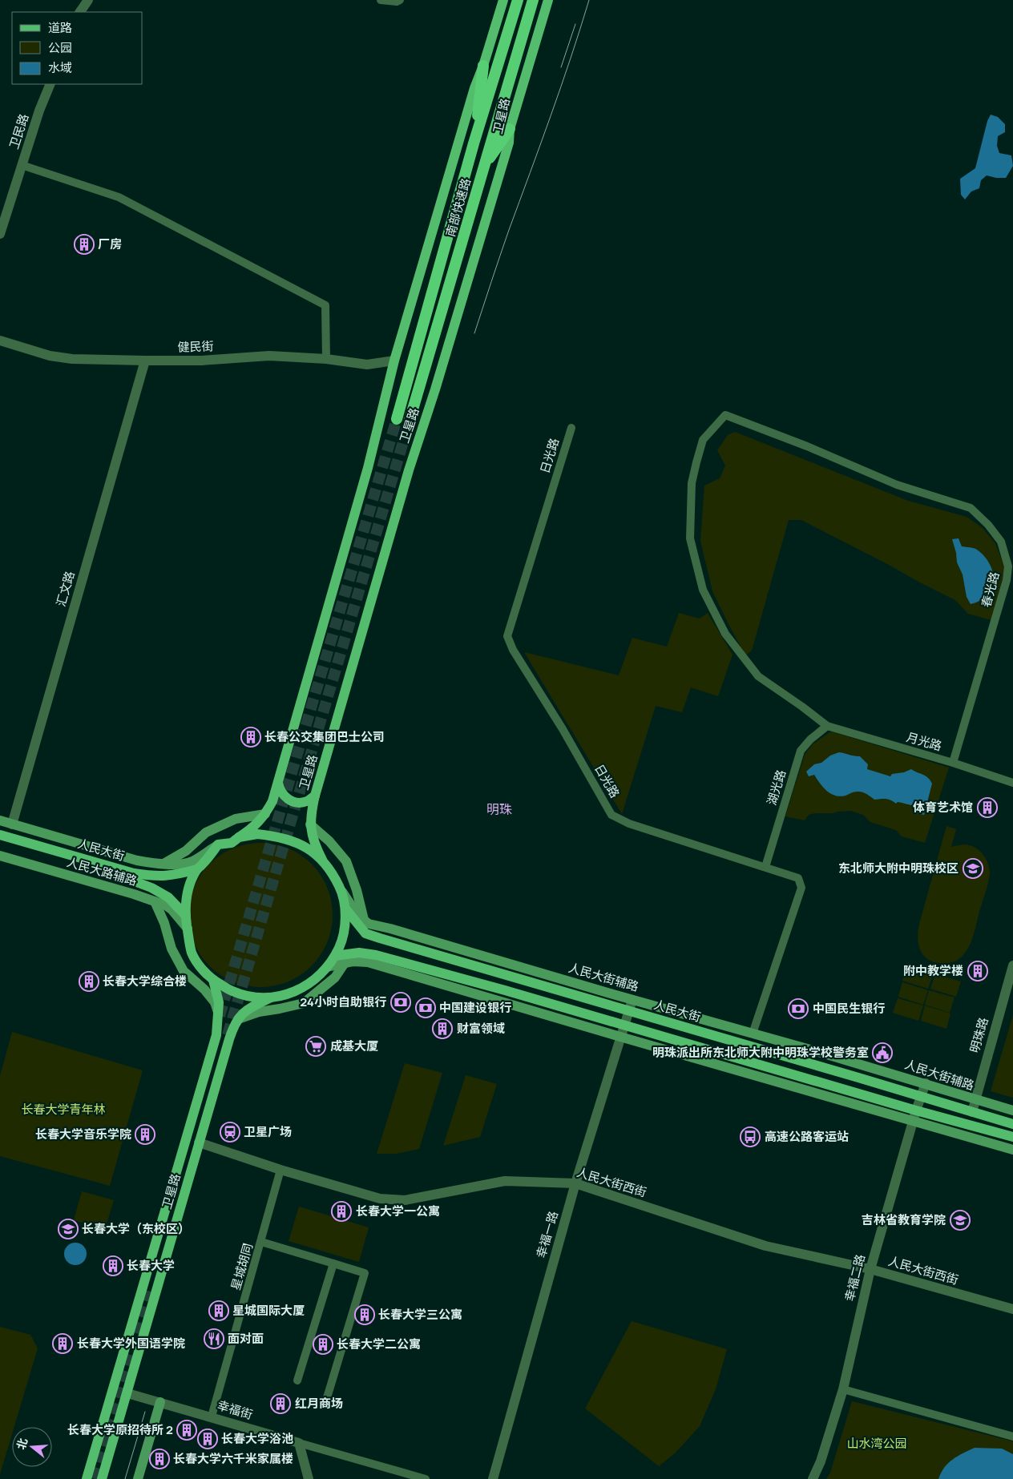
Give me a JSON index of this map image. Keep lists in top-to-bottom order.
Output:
{
  "streets": {
    "highway": ["南部快速路"],
    "main road": [
      "卫星路",
      "人民大街",
      "人民大路辅路",
      "人民大街辅路"
    ],
    "street": [
      "卫民路",
      "健民街",
      "日光路",
      "汇文路",
      "春光路",
      "月光路",
      "湖光路",
      "明珠路",
      "人民大街西街",
      "幸福一路",
      "星城胡同",
      "幸福二路",
      "幸福街"
    ]
  },
  "crossings": [
    ["卫星路", "人民大街西街"],
    ["卫星路", "幸福街"],
    ["健民街", "汇文路"],
    ["日光路", "湖光路"],
    ["日光路", "人民大街辅路"],
    ["春光路", "月光路"],
    ["春光路", "湖光路"],
    ["月光路", "湖光路"],
    ["人民大街", "明珠路"],
    ["人民大街", "幸福一路"],
    ["人民大街", "幸福二路"],
    ["人民大街辅路", "明珠路"],
    ["人民大街辅路", "幸福一路"],
    ["人民大街辅路", "幸福二路"],
    ["人民大街西街", "幸福一路"],
    ["人民大街西街", "星城胡同"],
    ["人民大街西街", "幸福二路"],
    ["星城胡同", "幸福街"]
  ],
  "districts": ["明珠"],
  "parks": ["长春大学青年林", "山水湾公园"],
  "places": {
    "building": [
      "厂房",
      "长春公交集团巴士公司",
      "体育艺术馆",
      "附中教学楼",
      "长春大学综合楼",
      "财富领域",
      "长春大学音乐学院",
      "长春大学一公寓",
      "长春大学",
      "星城国际大厦",
      "长春大学三公寓",
      "长春大学外国语学院",
      "长春大学二公寓",
      "红月商场",
      "长春大学原招待所 2",
      "长春大学浴池",
      "长春大学六千米家属楼"
    ],
    "school or university": ["东北师大附中明珠校区", "吉林省教育学院", "长春大学（东校区）"],
    "bank": ["24小时自助银行", "中国建设银行", "中国民生银行"],
    "supermarket": ["成基大厦"],
    "public building": ["明珠派出所东北师大附中明珠学校警务室"],
    "station": ["卫星广场"],
    "bus stop": ["高速公路客运站"],
    "restaurant": ["面对面"]
  },
  "legend": ["道路", "公园", "水域"],
  "north": "left"
}
